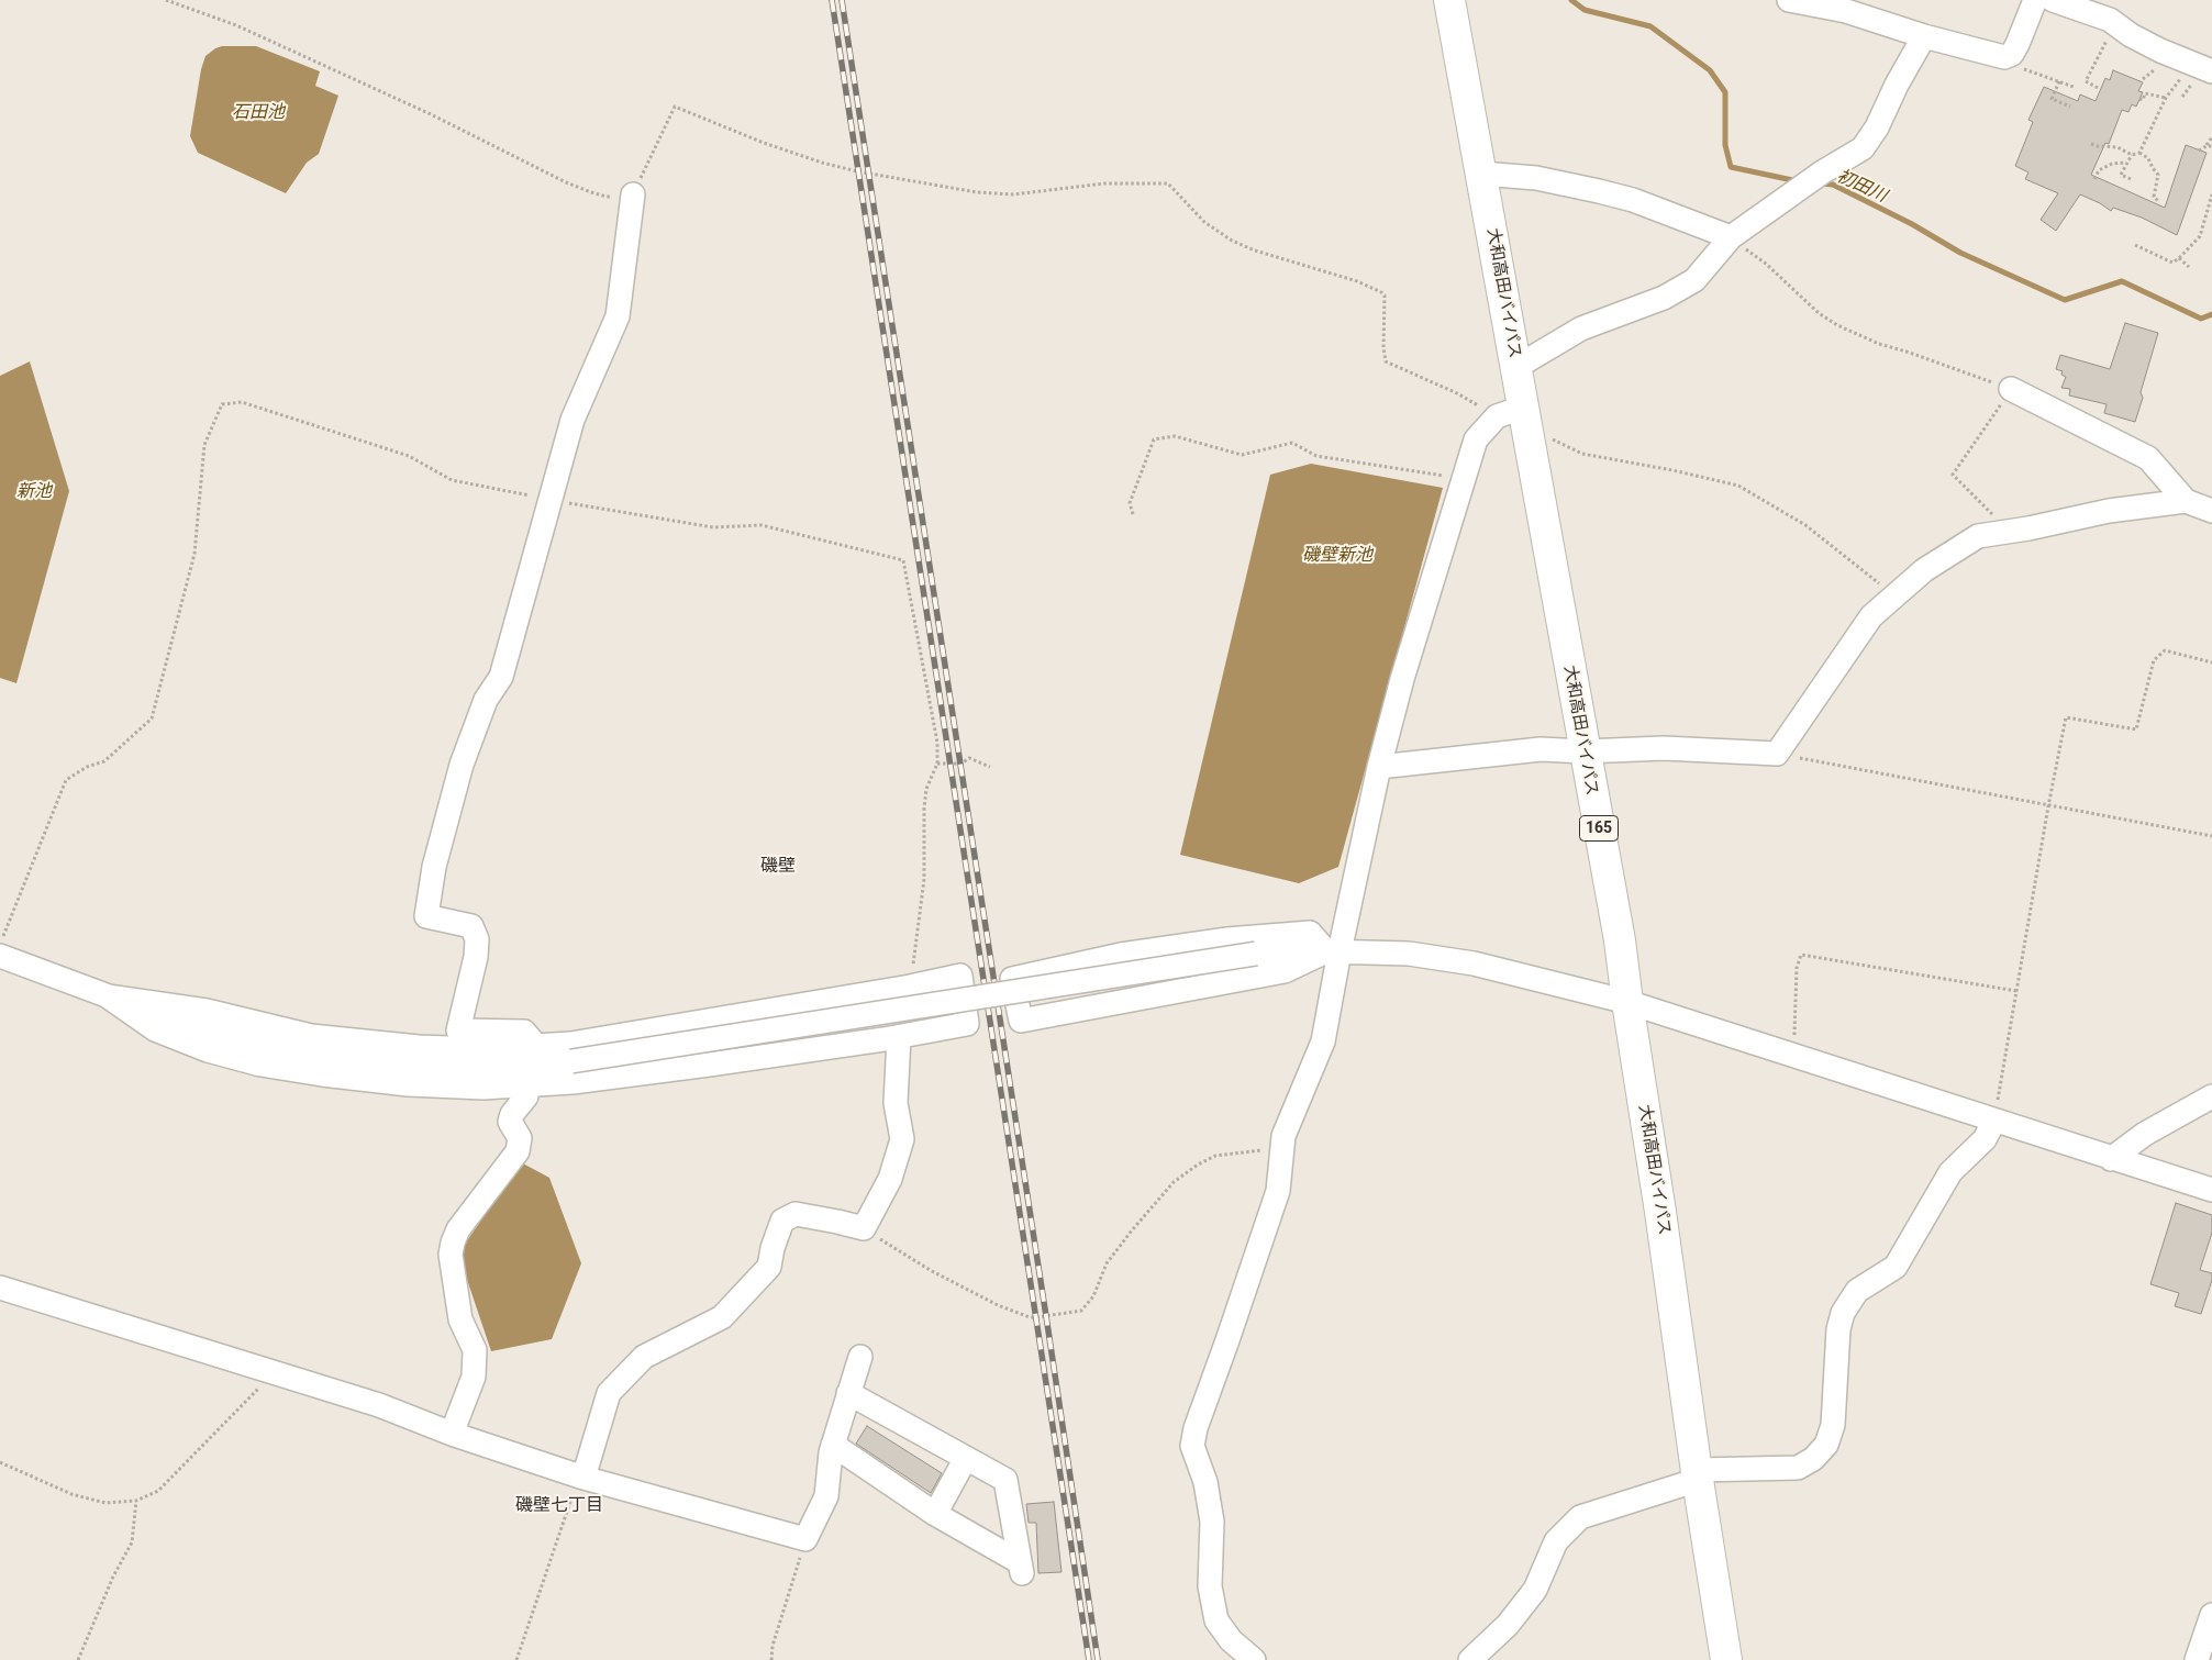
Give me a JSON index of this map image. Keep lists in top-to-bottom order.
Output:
{
  "streets": {
    "highway": ["大和高田バイパス", "165"]
  },
  "districts": ["磯壁", "磯壁七丁目"],
  "water": [
    "石田池",
    "初田川",
    "新池",
    "磯壁新池"
  ]
}
